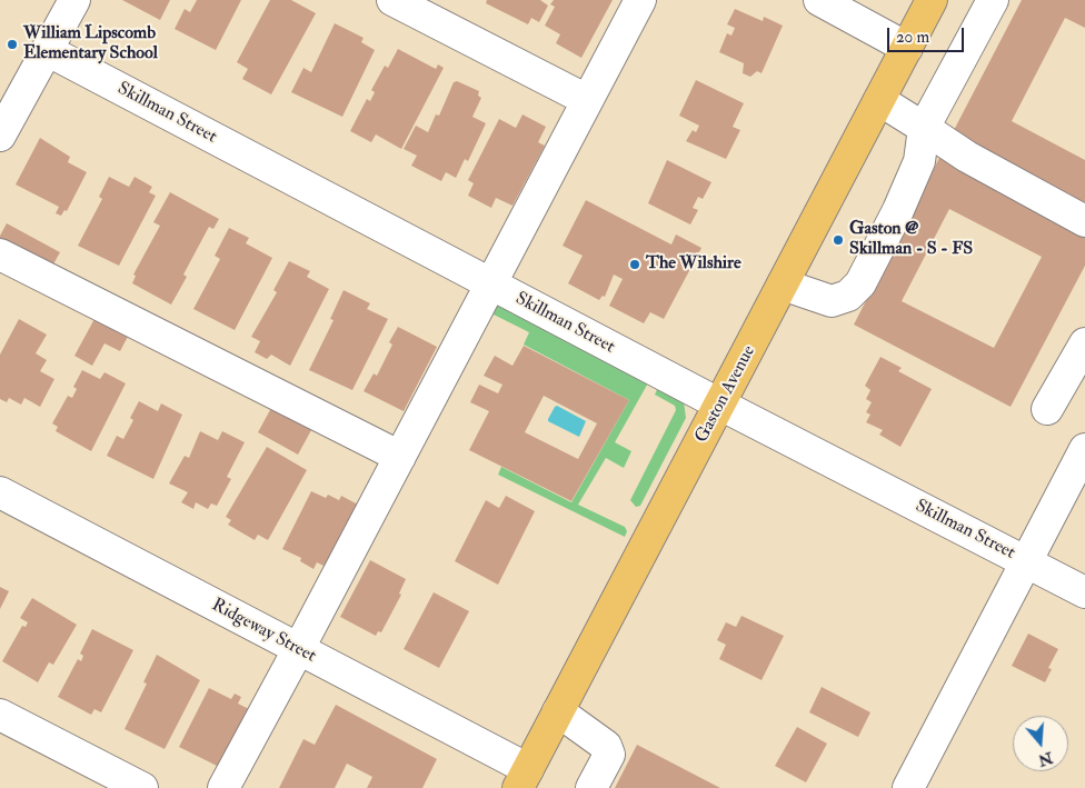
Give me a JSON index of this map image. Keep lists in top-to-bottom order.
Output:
{
  "streets": {
    "main road": ["Gaston Avenue"],
    "street": ["Skillman Street", "Ridgeway Street"]
  },
  "crossings": [
    ["Skillman Street", "Gaston Avenue"],
    ["Gaston Avenue", "Ridgeway Street"]
  ],
  "places": ["William Lipscomb Elementary School", "Gaston @ Skillman - S - FS", "The Wilshire"],
  "scale_bar": "20 m",
  "north": "bottom"
}
